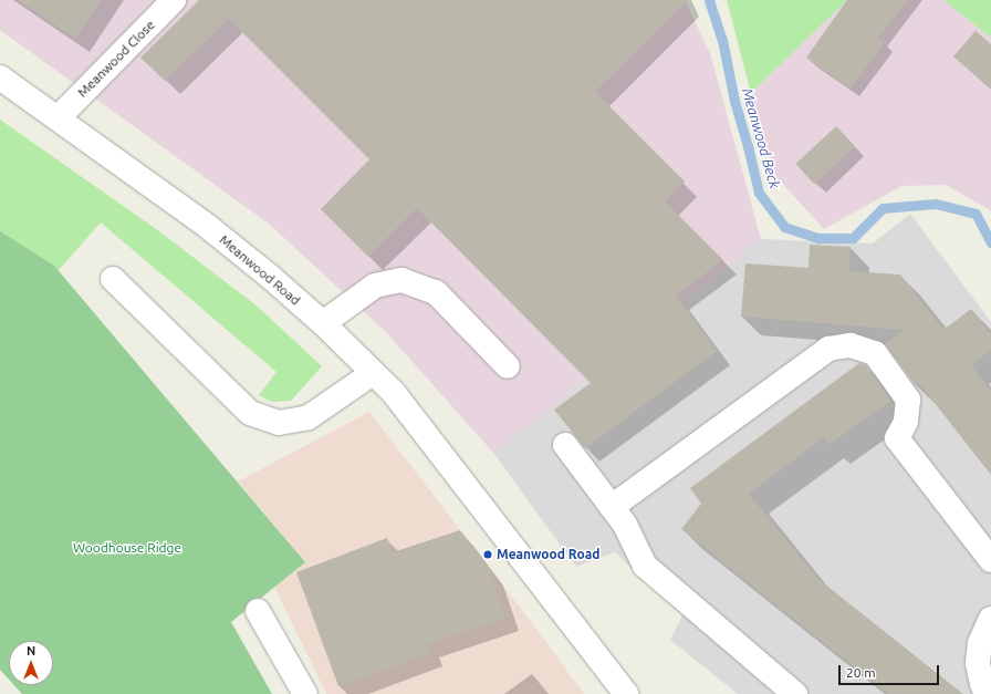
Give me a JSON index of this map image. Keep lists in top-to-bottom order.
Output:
{
  "streets": {
    "street": ["Meanwood Close", "Meanwood Road"]
  },
  "crossings": [
    ["Meanwood Close", "Meanwood Road"]
  ],
  "water": ["Meanwood Beck"],
  "parks": ["Woodhouse Ridge"],
  "places": ["Meanwood Road"],
  "scale_bar": "20 m",
  "north": "top"
}
